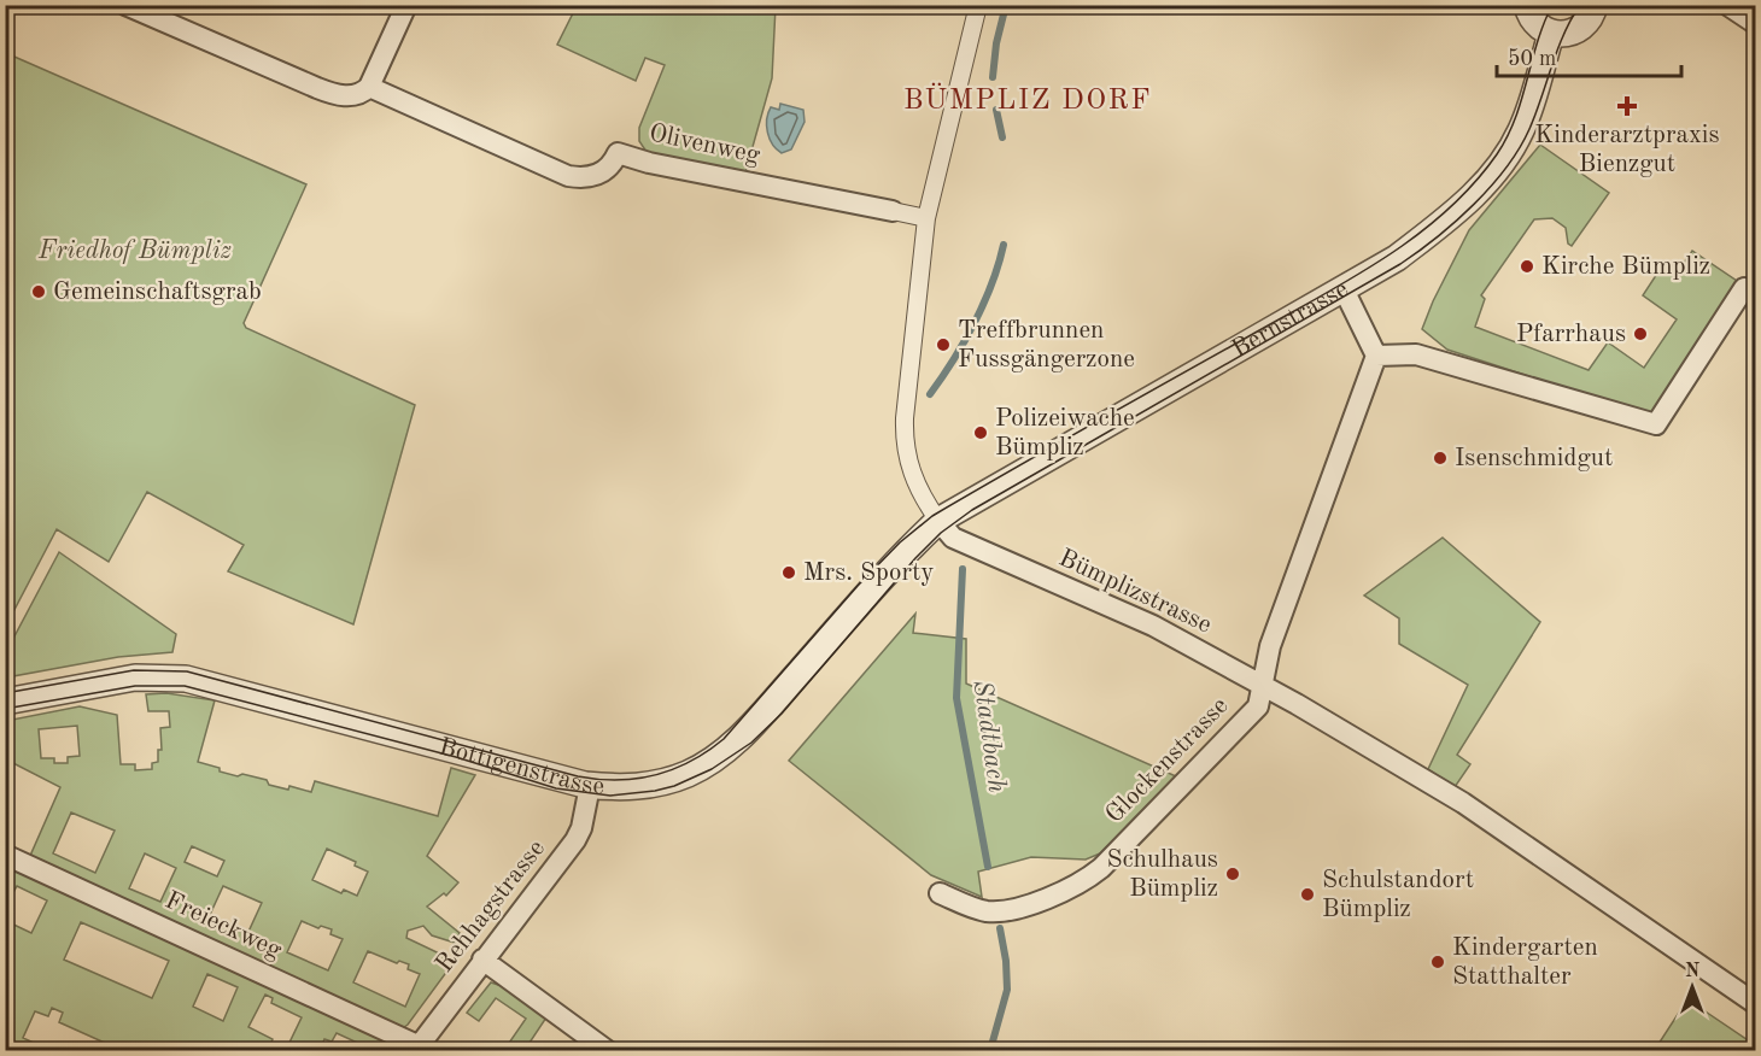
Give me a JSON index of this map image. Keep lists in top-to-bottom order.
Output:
{
  "streets": {
    "street": [
      "Olivenweg",
      "Bernstrasse",
      "Bümplizstrasse",
      "Glockenstrasse",
      "Bottigenstrasse",
      "Rehhagstrasse",
      "Freieckweg"
    ]
  },
  "crossings": [
    ["Olivenweg", "Bümplizstrasse"],
    ["Bernstrasse", "Bümplizstrasse"],
    ["Bernstrasse", "Bottigenstrasse"],
    ["Bümplizstrasse", "Glockenstrasse"],
    ["Bümplizstrasse", "Bottigenstrasse"],
    ["Bottigenstrasse", "Rehhagstrasse"],
    ["Rehhagstrasse", "Freieckweg"]
  ],
  "districts": ["BÜMPLIZ DORF"],
  "water": ["Stadtbach"],
  "parks": ["Friedhof Bümpliz"],
  "places": {
    "health": ["Kinderarztpraxis Bienzgut"],
    "other": [
      "Kirche Bümpliz",
      "Gemeinschaftsgrab",
      "Pfarrhaus",
      "Treffbrunnen Fussgängerzone",
      "Polizeiwache Bümpliz",
      "Isenschmidgut",
      "Mrs. Sporty",
      "Schulhaus Bümpliz",
      "Schulstandort Bümpliz",
      "Kindergarten Statthalter"
    ]
  },
  "scale_bar": "50 m",
  "north": "top"
}
